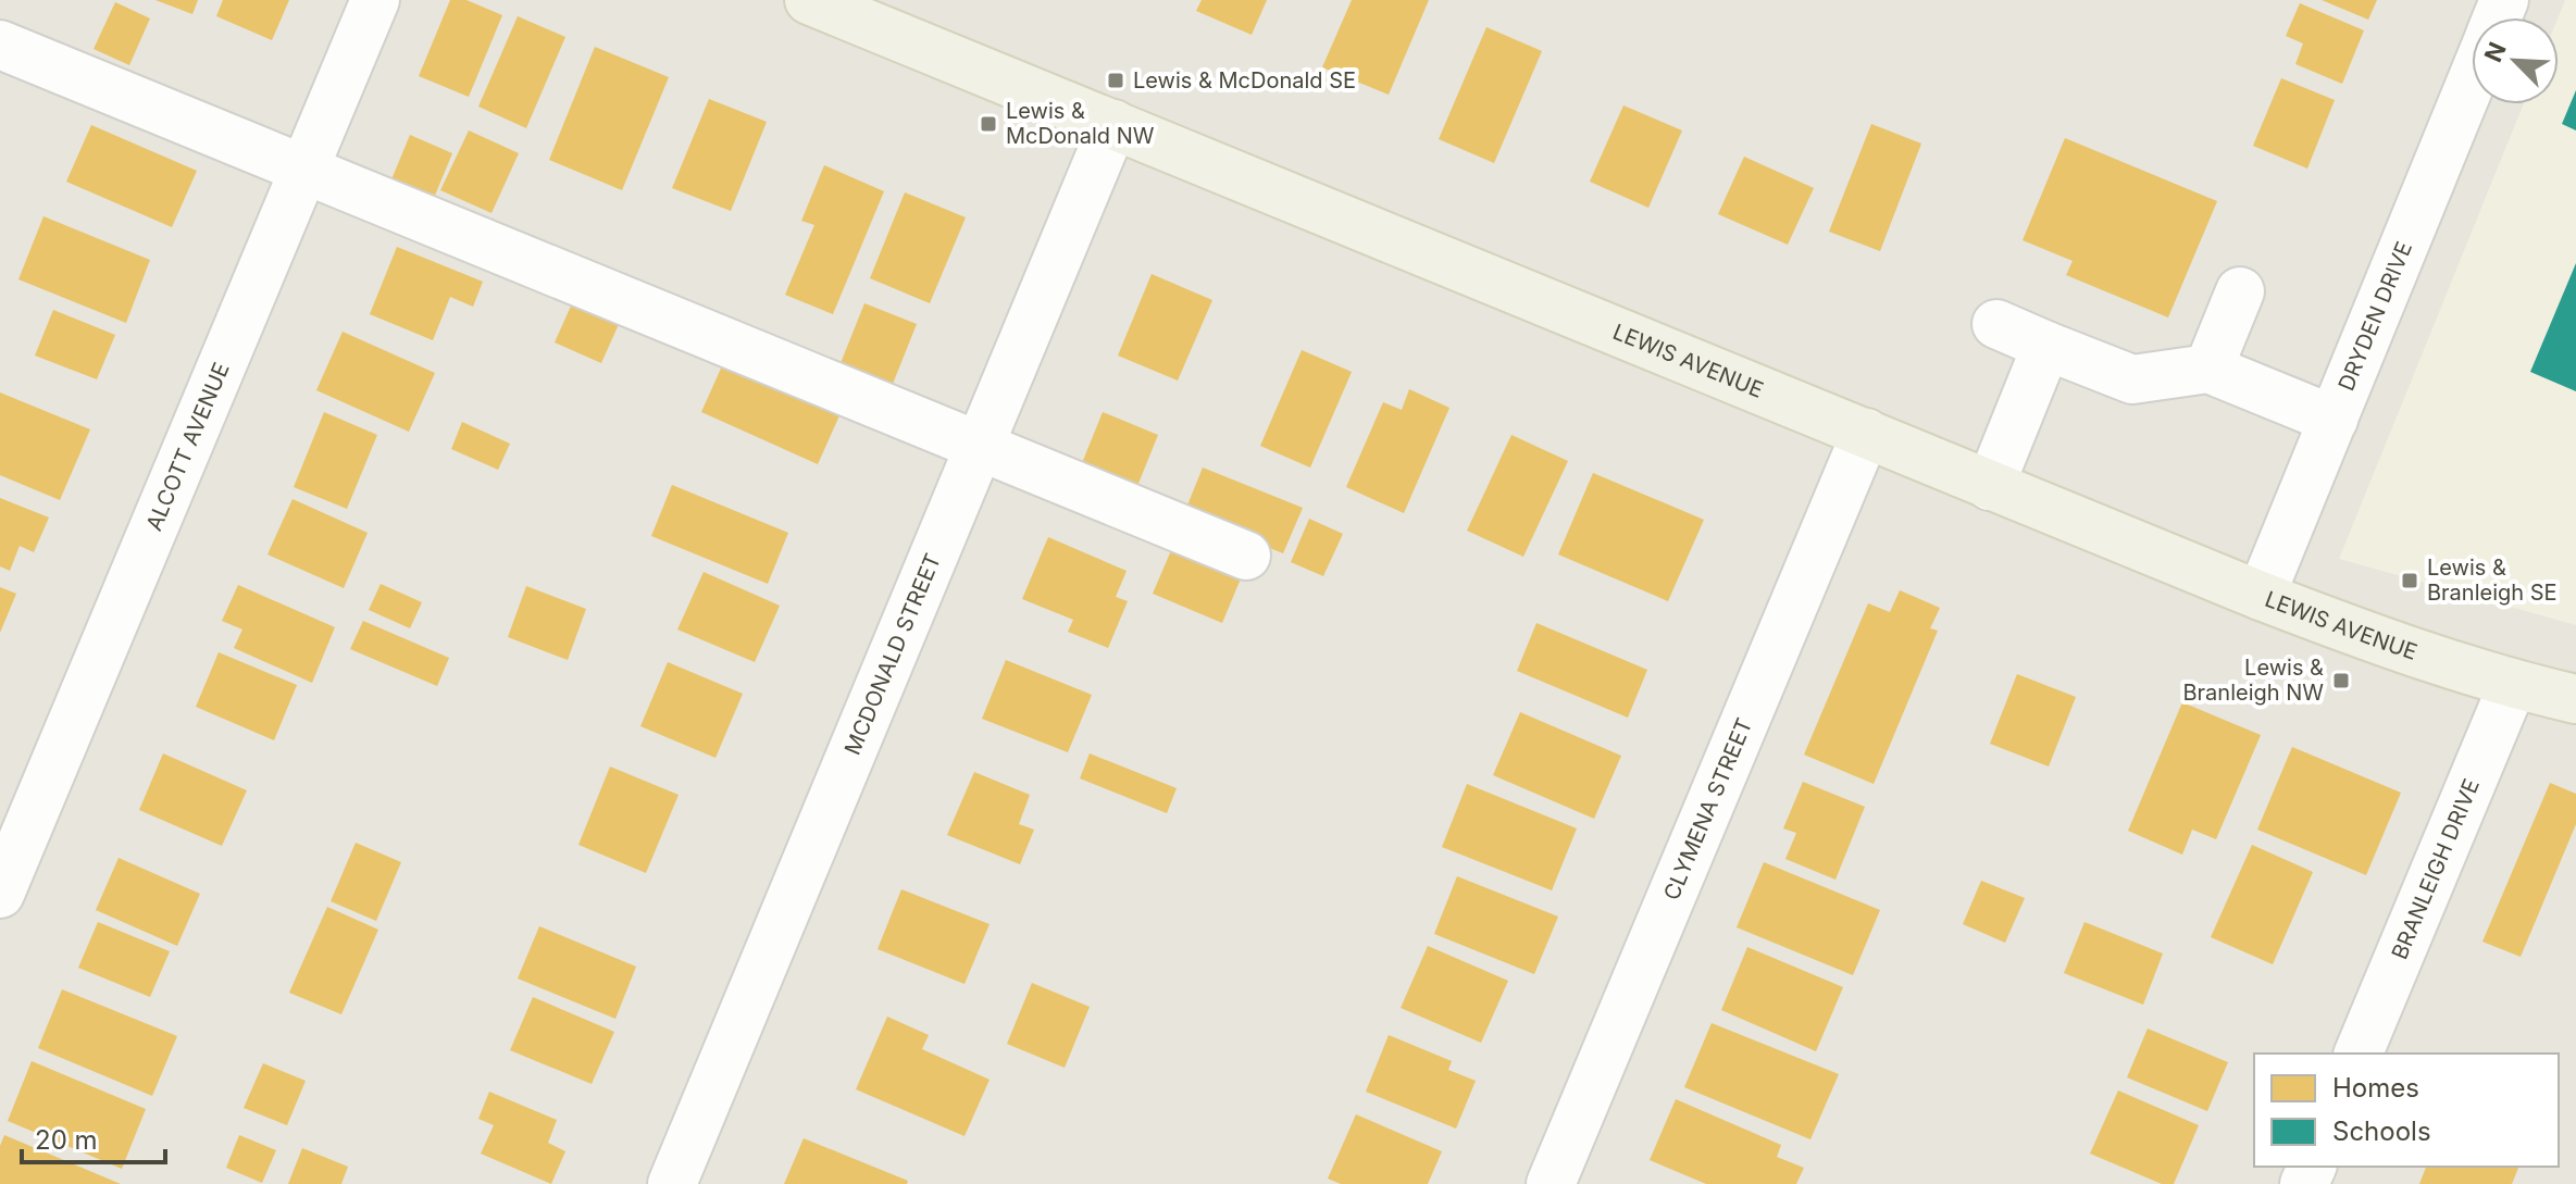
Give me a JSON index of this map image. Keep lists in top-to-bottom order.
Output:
{
  "streets": {
    "main road": ["LEWIS AVENUE"],
    "street": [
      "DRYDEN DRIVE",
      "ALCOTT AVENUE",
      "MCDONALD STREET",
      "CLYMENA STREET",
      "BRANLEIGH DRIVE"
    ]
  },
  "crossings": [
    ["DRYDEN DRIVE", "LEWIS AVENUE"],
    ["LEWIS AVENUE", "MCDONALD STREET"],
    ["LEWIS AVENUE", "CLYMENA STREET"],
    ["LEWIS AVENUE", "BRANLEIGH DRIVE"]
  ],
  "places": {
    "transit": [
      "Lewis & McDonald SE",
      "Lewis & McDonald NW",
      "Lewis & Branleigh SE",
      "Lewis & Branleigh NW"
    ]
  },
  "legend": ["Homes", "Schools"],
  "scale_bar": "20 m",
  "north": "top left"
}
